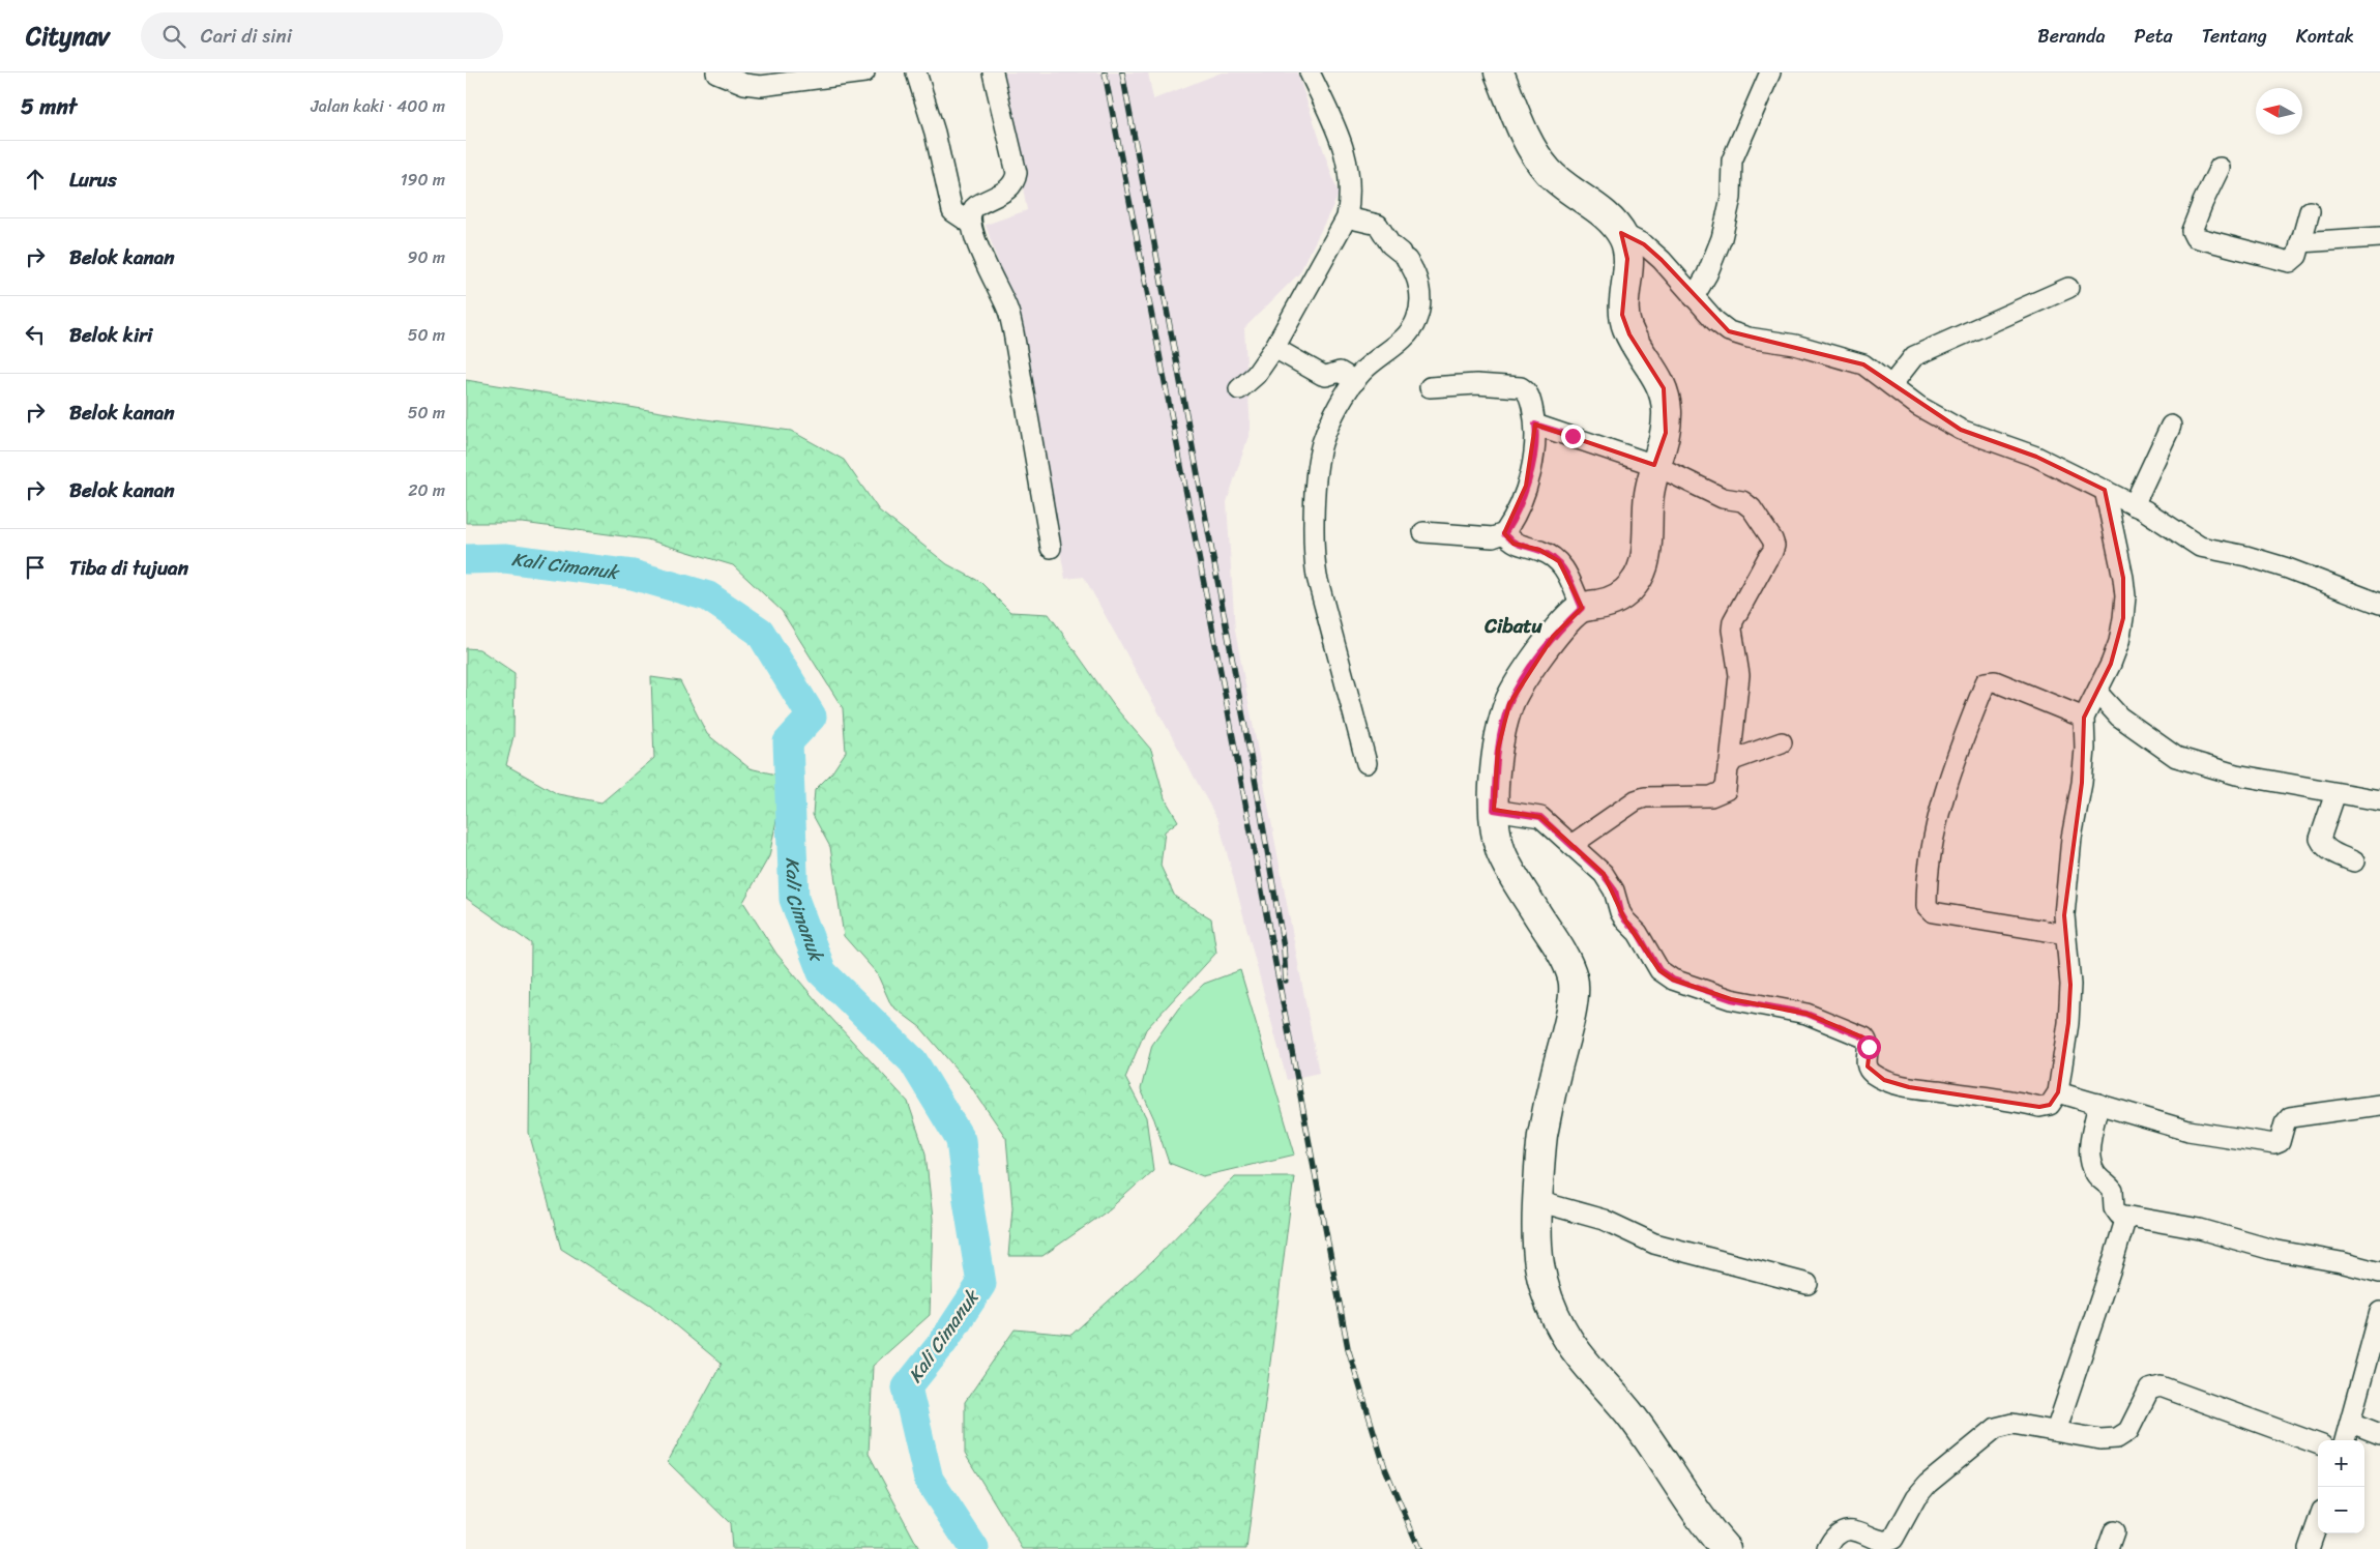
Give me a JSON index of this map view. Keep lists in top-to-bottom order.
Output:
{
  "districts": ["Cibatu"],
  "water": ["Kali Cimanuk"],
  "north": "left",
  "page": {
    "header": "Citynav",
    "search": "Cari di sini",
    "nav": [
      "Beranda",
      "Peta",
      "Tentang",
      "Kontak"
    ],
    "heading": ["5 mnt", "Jalan kaki · 400 m"],
    "list": [
      ["Lurus", "190 m"],
      ["Belok kanan", "90 m"],
      ["Belok kiri", "50 m"],
      ["Belok kanan", "50 m"],
      ["Belok kanan", "20 m"],
      "Tiba di tujuan"
    ],
    "map_buttons": ["+", "−"]
  }
}
